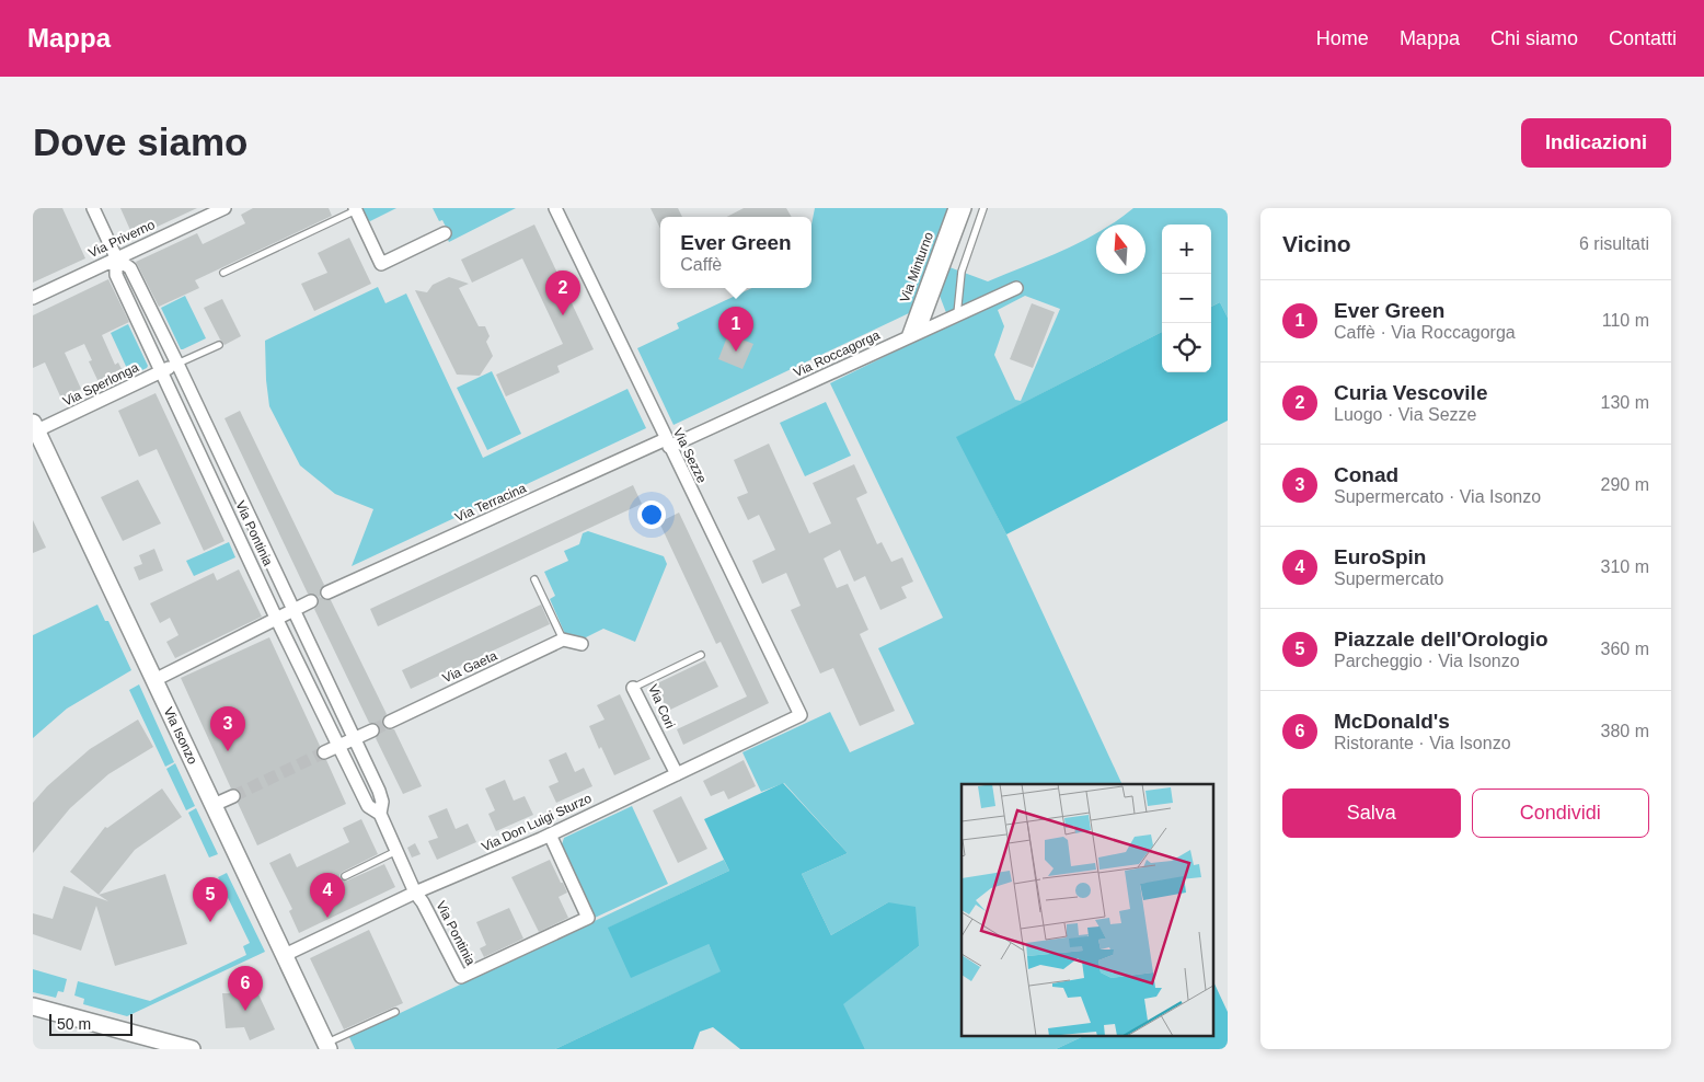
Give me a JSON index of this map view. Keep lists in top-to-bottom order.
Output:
{
  "streets": {
    "main road": ["Via Isonzo"],
    "street": [
      "Via Priverno",
      "Via Minturno",
      "Via Roccagorga",
      "Via Sperlonga",
      "Via Sezze",
      "Via Terracina",
      "Via Pontinia",
      "Via Gaeta",
      "Via Cori",
      "Via Don Luigi Sturzo"
    ]
  },
  "crossings": [
    ["Via Priverno", "Via Pontinia"],
    ["Via Minturno", "Via Roccagorga"],
    ["Via Roccagorga", "Via Sezze"],
    ["Via Roccagorga", "Via Terracina"],
    ["Via Sperlonga", "Via Pontinia"],
    ["Via Sperlonga", "Via Isonzo"],
    ["Via Sezze", "Via Terracina"],
    ["Via Sezze", "Via Don Luigi Sturzo"],
    ["Via Pontinia", "Via Don Luigi Sturzo"],
    ["Via Cori", "Via Don Luigi Sturzo"],
    ["Via Isonzo", "Via Don Luigi Sturzo"]
  ],
  "scale_bar": "50 m",
  "north": "top",
  "page": {
    "header": "Mappa",
    "nav": [
      "Home",
      "Mappa",
      "Chi siamo",
      "Contatti"
    ],
    "buttons": [
      "Indicazioni",
      ["Salva", "Condividi"]
    ],
    "title": "Dove siamo",
    "heading": ["Vicino", "6 risultati"],
    "popup": ["Ever Green", "Caffè"],
    "map_buttons": ["+", "−"],
    "pins": [
      "2",
      "1",
      "3",
      "4",
      "5",
      "6"
    ],
    "list": [
      {
        "mark": "1",
        "name": "Ever Green",
        "note": "Caffè · Via Roccagorga",
        "value": "110 m"
      },
      {
        "mark": "2",
        "name": "Curia Vescovile",
        "note": "Luogo · Via Sezze",
        "value": "130 m"
      },
      {
        "mark": "3",
        "name": "Conad",
        "note": "Supermercato · Via Isonzo",
        "value": "290 m"
      },
      {
        "mark": "4",
        "name": "EuroSpin",
        "note": "Supermercato",
        "value": "310 m"
      },
      {
        "mark": "5",
        "name": "Piazzale dell'Orologio",
        "note": "Parcheggio · Via Isonzo",
        "value": "360 m"
      },
      {
        "mark": "6",
        "name": "McDonald's",
        "note": "Ristorante · Via Isonzo",
        "value": "380 m"
      }
    ],
    "scale": "50 m"
  }
}
